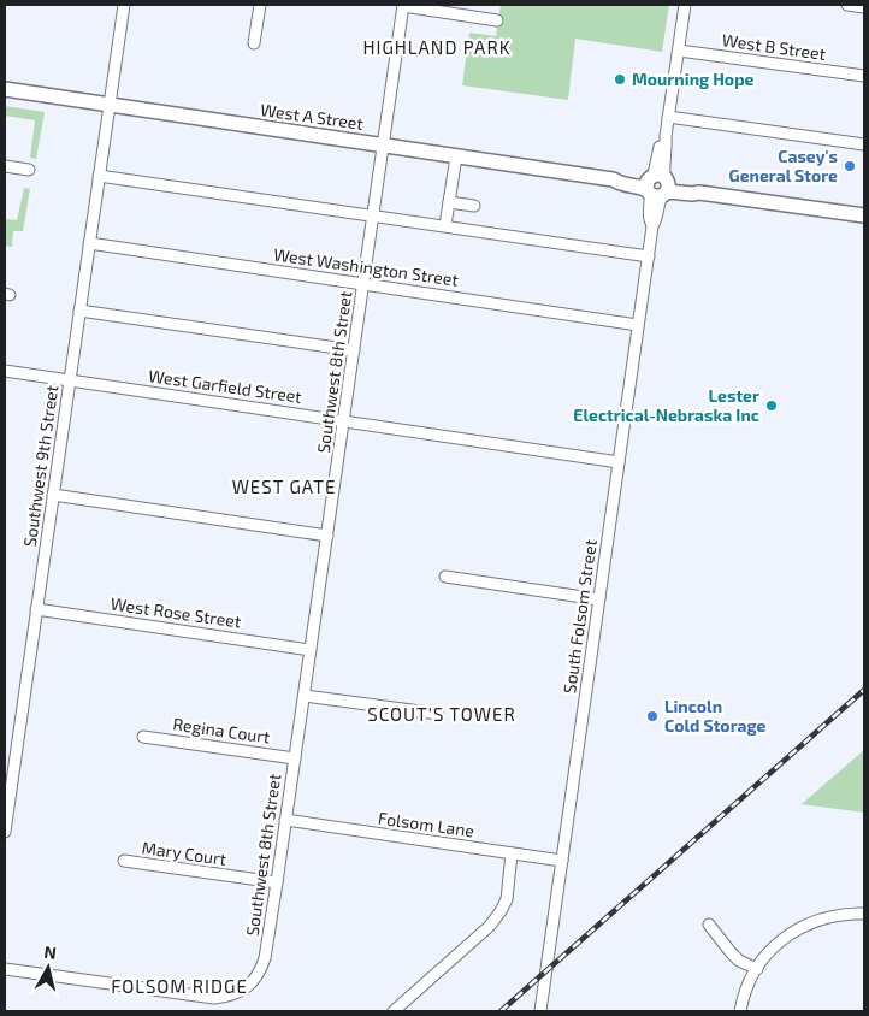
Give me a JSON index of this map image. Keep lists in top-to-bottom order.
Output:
{
  "streets": {
    "main road": ["West A Street"],
    "street": [
      "West B Street",
      "West Washington Street",
      "Southwest 8th Street",
      "West Garfield Street",
      "Southwest 9th Street",
      "West Rose Street",
      "South Folsom Street",
      "Regina Court",
      "Folsom Lane",
      "Mary Court"
    ]
  },
  "crossings": [
    ["West B Street", "South Folsom Street"],
    ["West A Street", "Southwest 8th Street"],
    ["West A Street", "Southwest 9th Street"],
    ["West A Street", "South Folsom Street"],
    ["West Washington Street", "Southwest 8th Street"],
    ["West Washington Street", "Southwest 9th Street"],
    ["West Washington Street", "South Folsom Street"],
    ["Southwest 8th Street", "West Garfield Street"],
    ["Southwest 8th Street", "West Rose Street"],
    ["Southwest 8th Street", "Regina Court"],
    ["Southwest 8th Street", "Folsom Lane"],
    ["Southwest 8th Street", "Mary Court"],
    ["West Garfield Street", "Southwest 9th Street"],
    ["West Garfield Street", "South Folsom Street"],
    ["Southwest 9th Street", "West Rose Street"],
    ["South Folsom Street", "Folsom Lane"]
  ],
  "districts": [
    "HIGHLAND PARK",
    "WEST GATE",
    "SCOUT'S TOWER",
    "FOLSOM RIDGE"
  ],
  "places": [
    "Mourning Hope",
    "Casey's General Store",
    "Lester Electrical-Nebraska Inc",
    "Lincoln Cold Storage"
  ],
  "north": "top"
}
